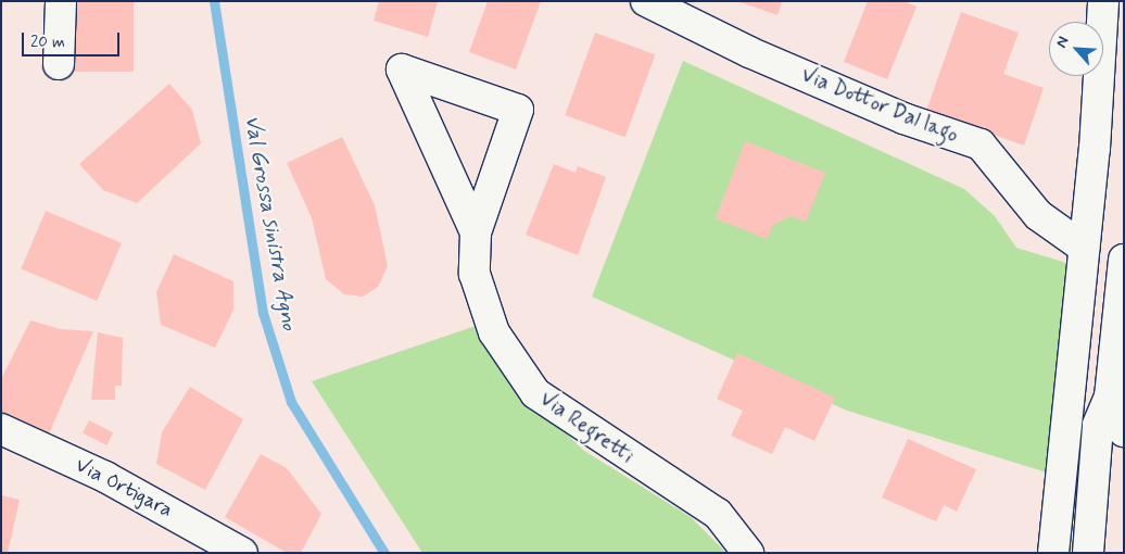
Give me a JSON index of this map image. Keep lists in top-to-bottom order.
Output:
{
  "streets": {
    "main road": ["Via Dottor Dal lago", "Via Regretti", "Via Ortigara"]
  },
  "water": ["Val Grossa sinistra Agno"],
  "scale_bar": "20 m",
  "north": "top left"
}
